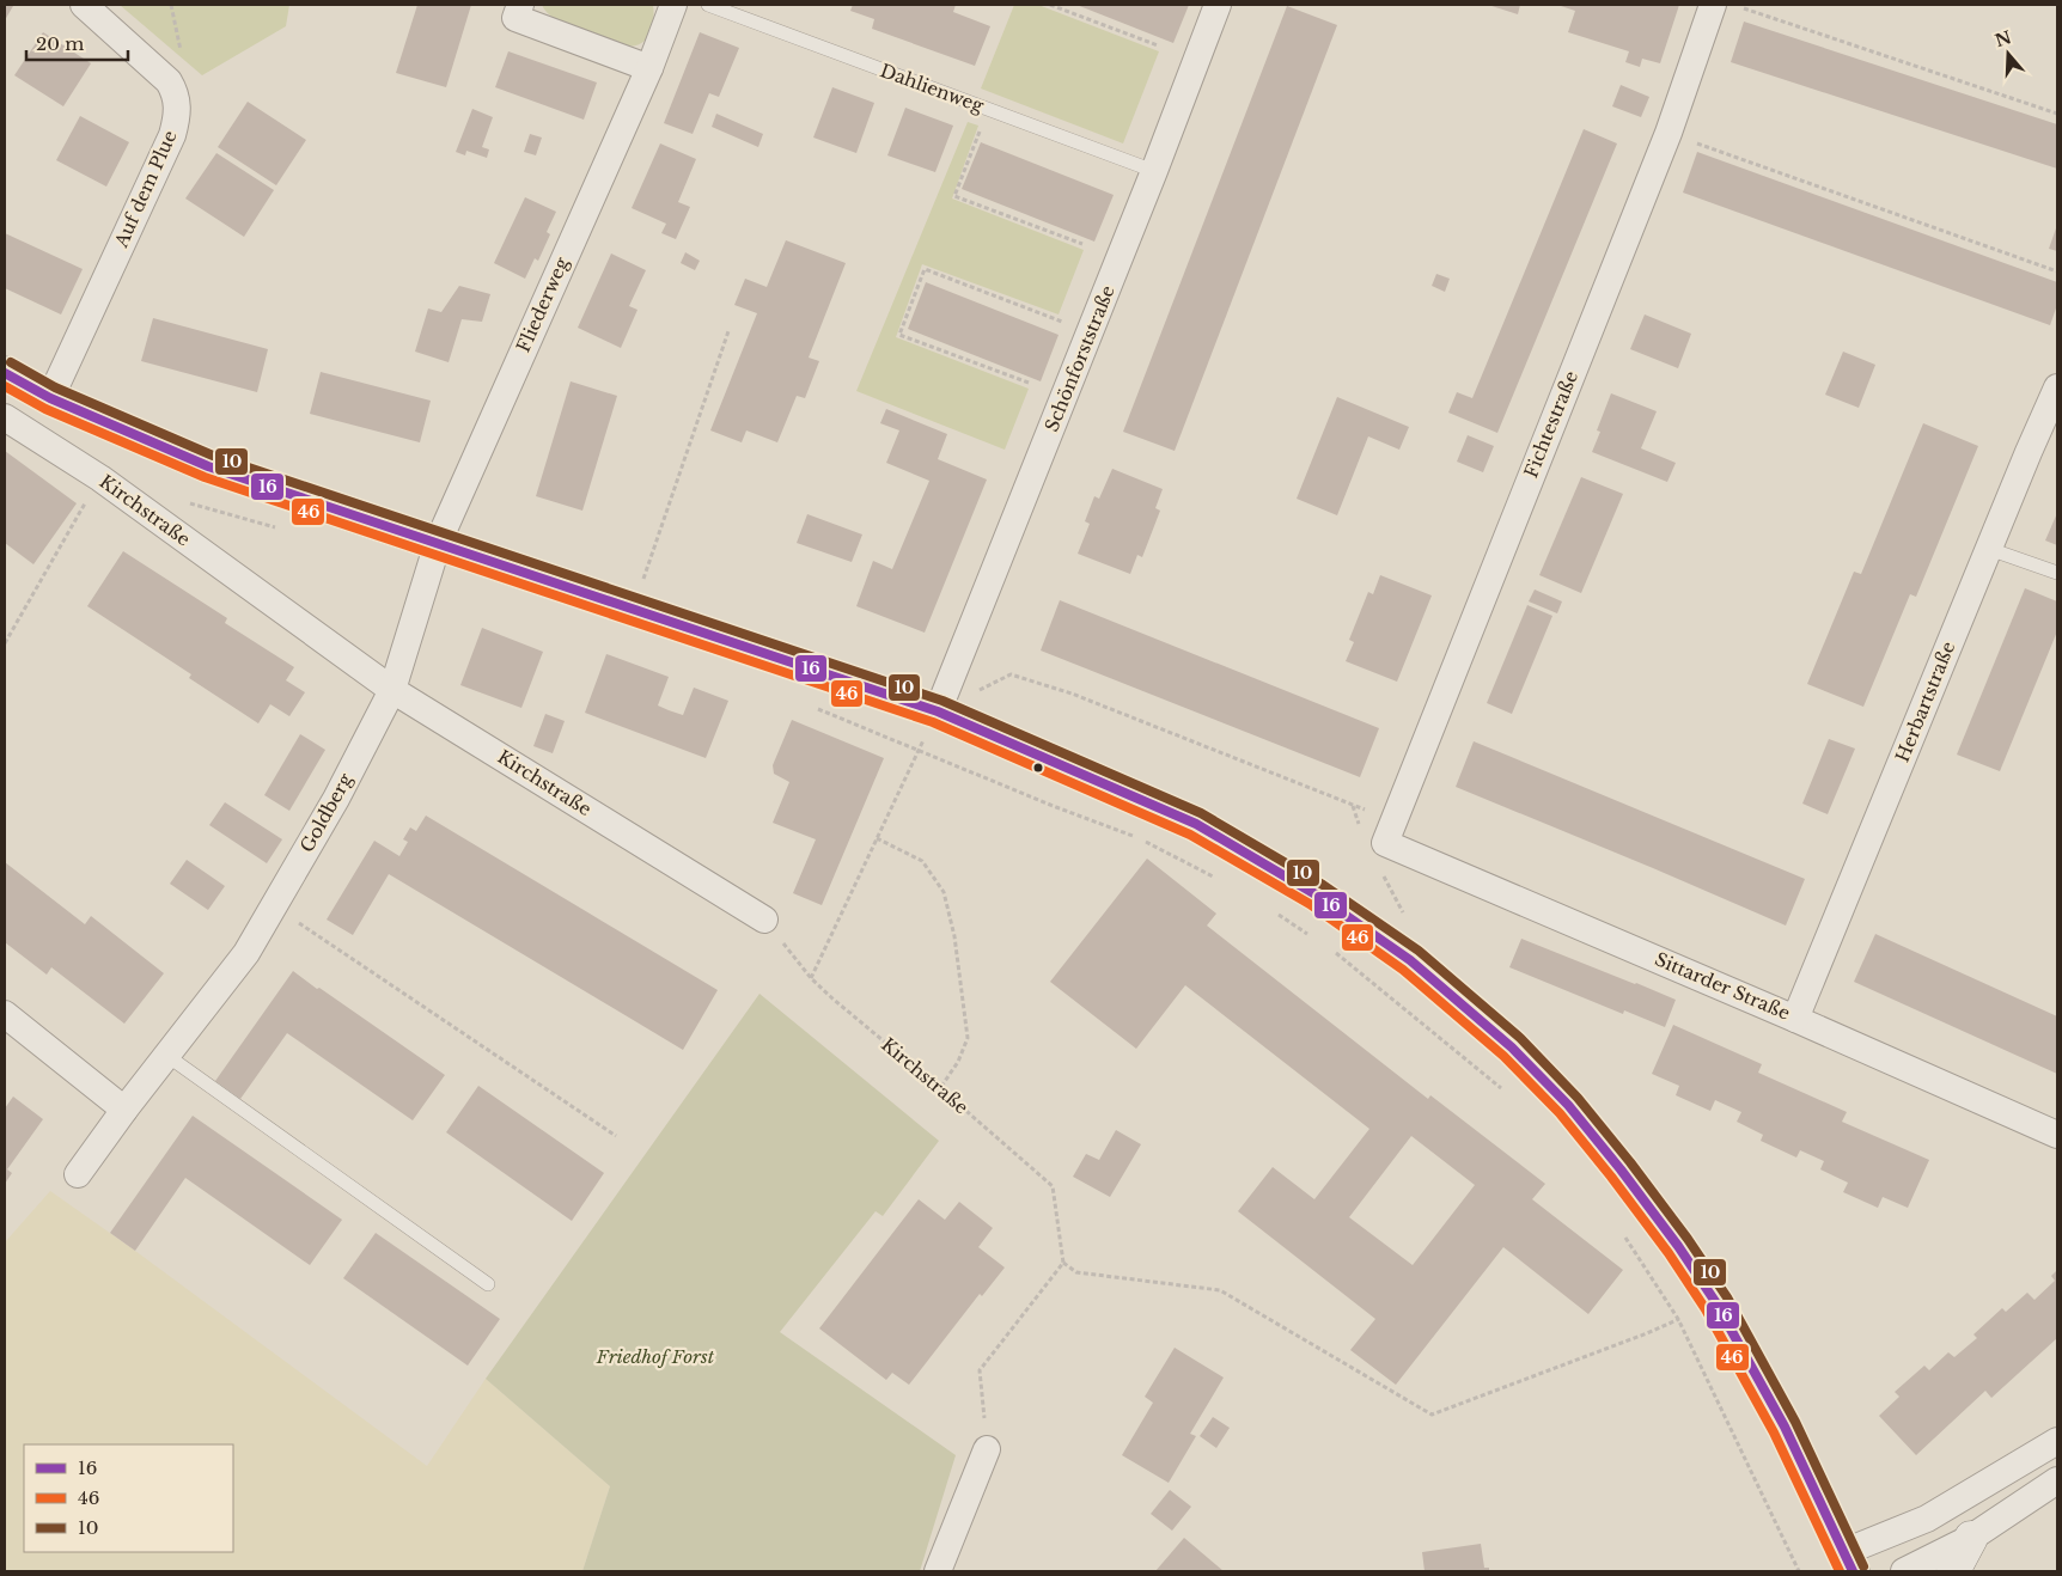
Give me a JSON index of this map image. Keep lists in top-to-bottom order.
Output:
{
  "streets": {
    "street": [
      "Auf dem Plue",
      "Fliederweg",
      "Schönforststraße",
      "Fichtestraße",
      "Kirchstraße",
      "Herbartstraße",
      "Goldberg",
      "Sittarder Straße"
    ],
    "lane": ["Dahlienweg"]
  },
  "crossings": [
    ["Dahlienweg", "Schönforststraße"],
    ["Fliederweg", "Goldberg"],
    ["Fichtestraße", "Sittarder Straße"],
    ["Kirchstraße", "Goldberg"],
    ["Herbartstraße", "Sittarder Straße"]
  ],
  "parks": ["Friedhof Forst"],
  "lines": ["transit line 10", "transit line 16", "transit line 46"],
  "legend": ["16", "46", "10"],
  "scale_bar": "20 m",
  "north": "top"
}
